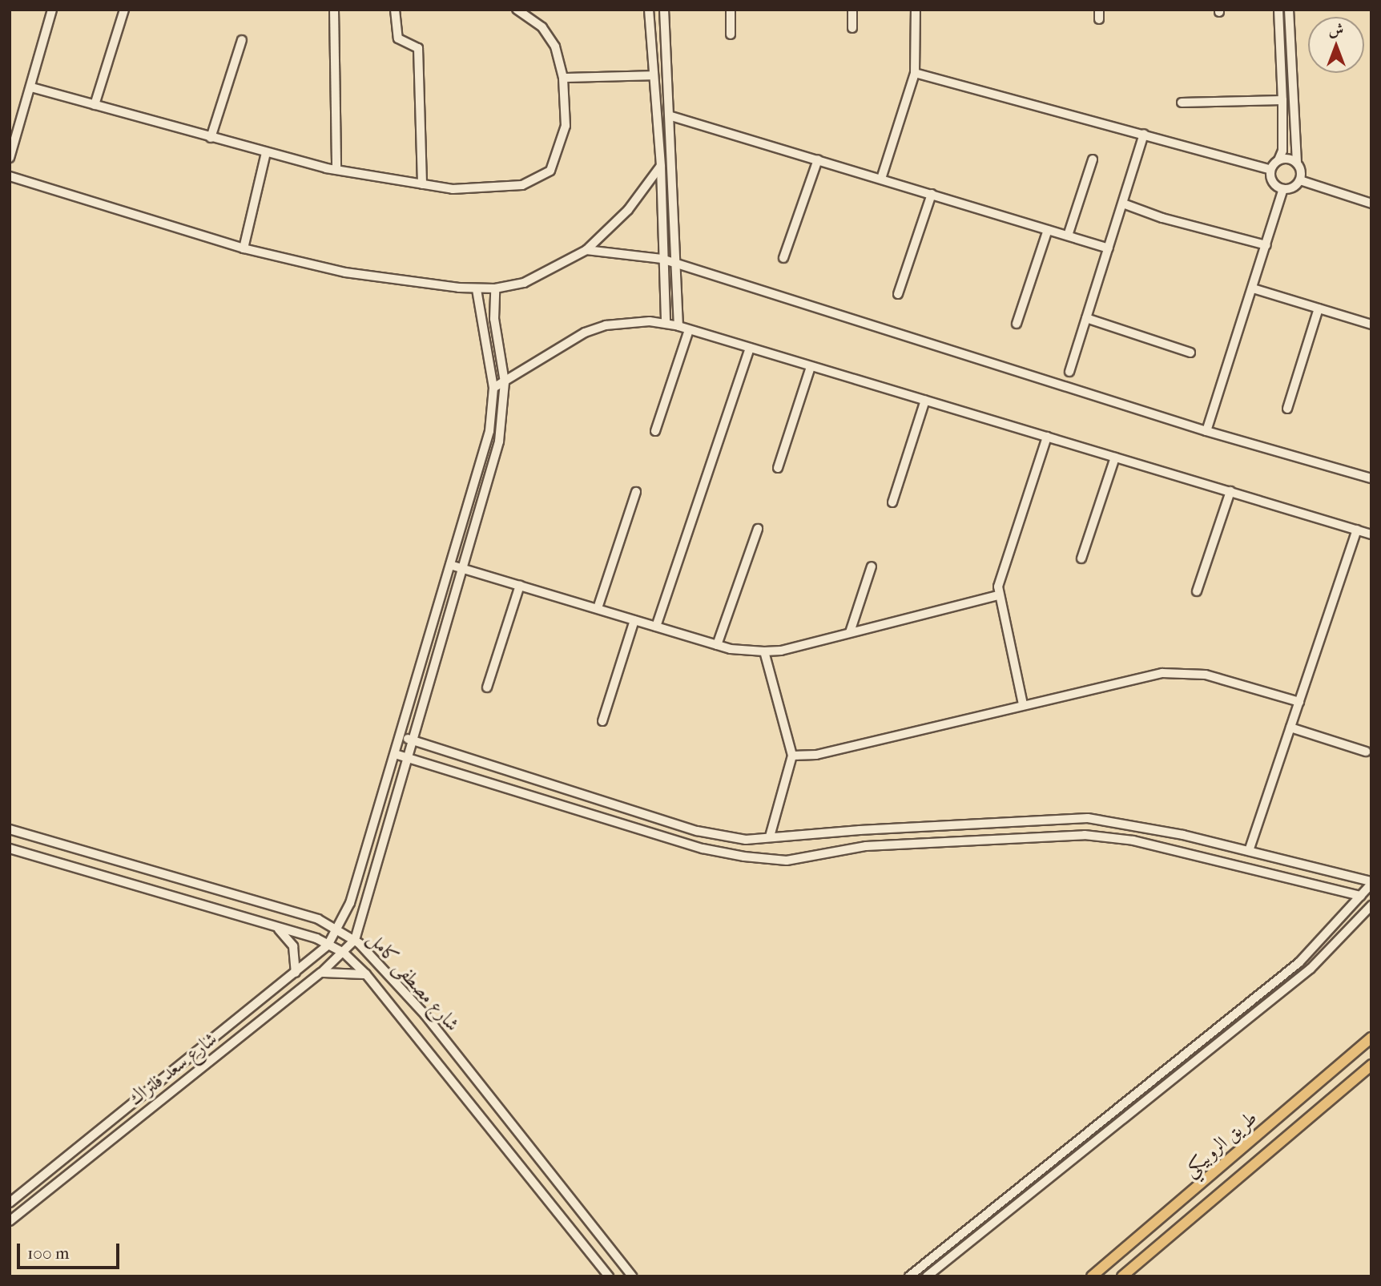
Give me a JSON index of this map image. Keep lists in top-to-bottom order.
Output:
{
  "streets": {
    "main road": ["طريق الروبيكي"],
    "street": ["شارع مصطفى كامل", "شارع سعد فلتراك"]
  },
  "crossings": [
    ["شارع مصطفى كامل", "شارع سعد فلتراك"]
  ],
  "scale_bar": "100 m",
  "north": "top"
}
